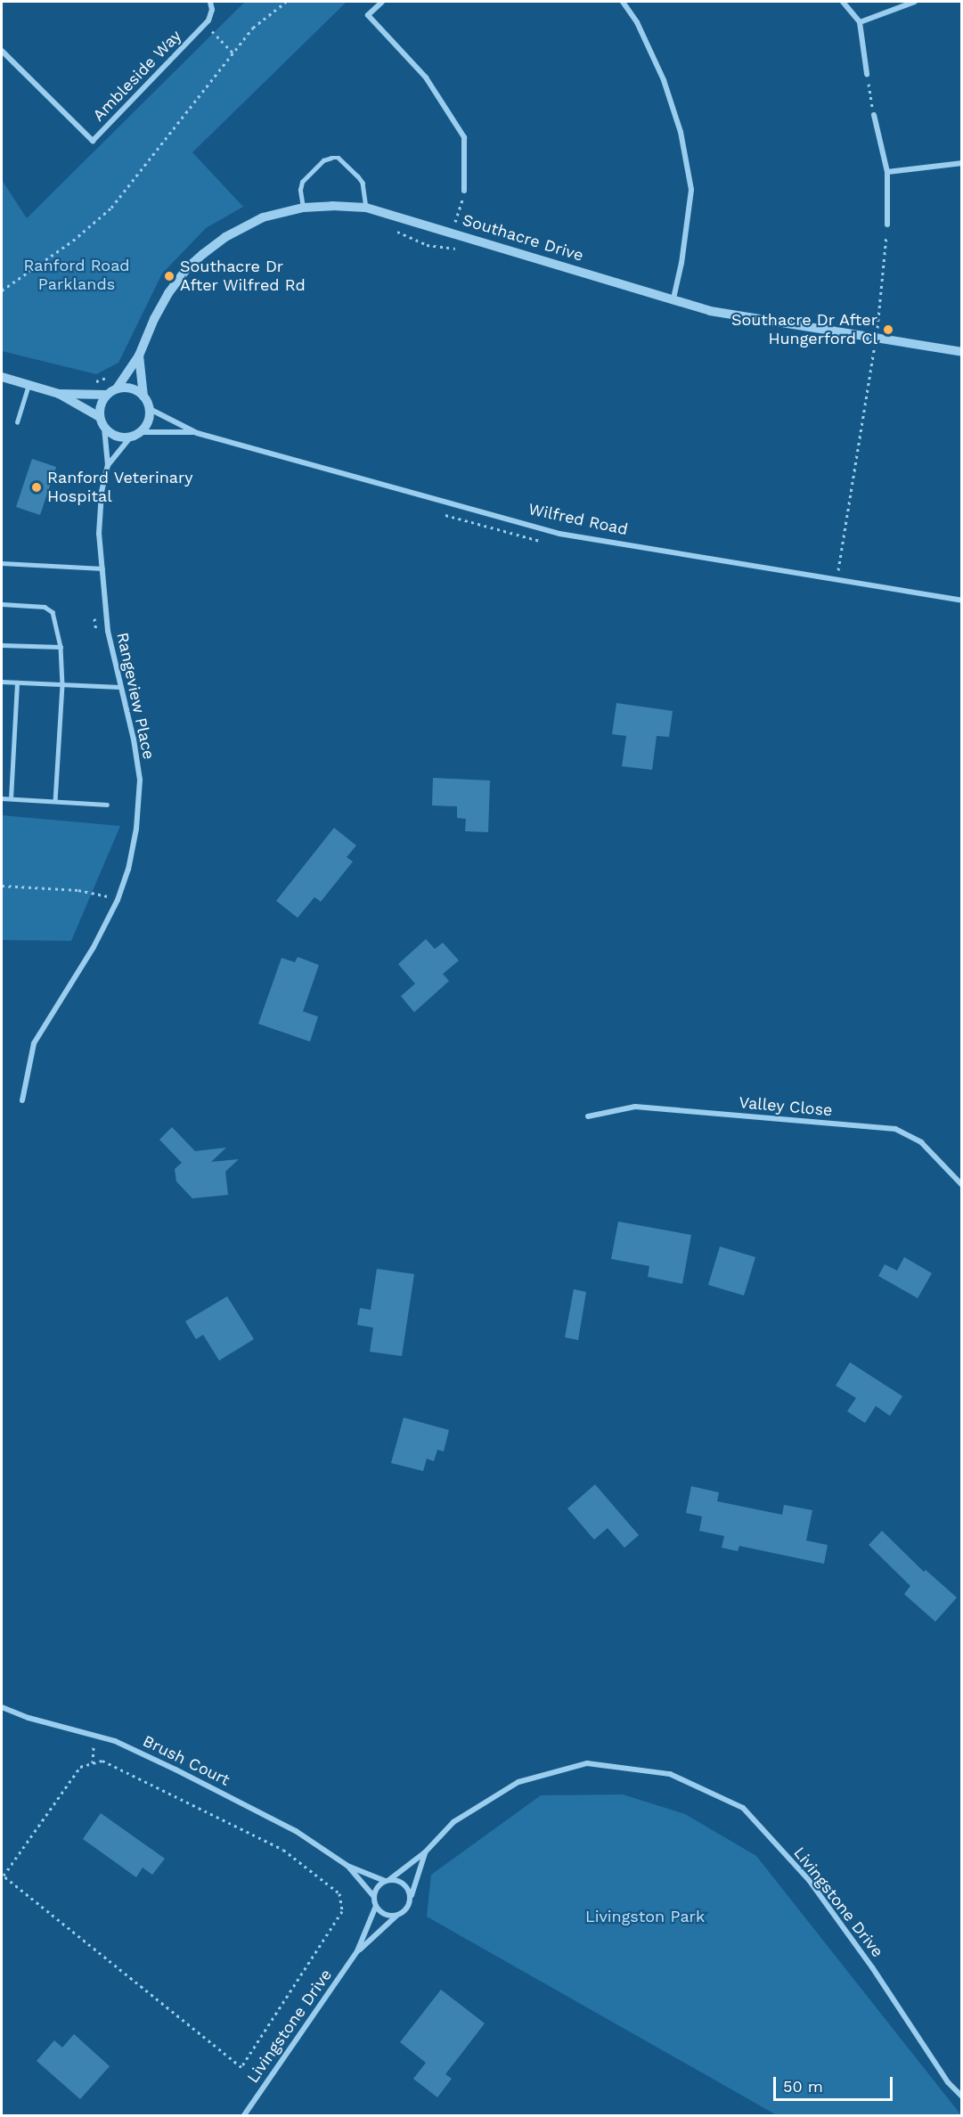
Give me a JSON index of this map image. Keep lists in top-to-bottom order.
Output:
{
  "streets": {
    "street": [
      "Ambleside Way",
      "Southacre Drive",
      "Wilfred Road",
      "Rangeview Place",
      "Valley Close",
      "Brush Court",
      "Livingstone Drive"
    ]
  },
  "crossings": [
    ["Southacre Drive", "Wilfred Road"],
    ["Southacre Drive", "Rangeview Place"],
    ["Wilfred Road", "Rangeview Place"],
    ["Brush Court", "Livingstone Drive"]
  ],
  "parks": ["Ranford Road Parklands", "Livingston Park"],
  "places": ["Southacre Dr After Wilfred Rd", "Southacre Dr After Hungerford Cl", "Ranford Veterinary Hospital"],
  "scale_bar": "50 m"
}
